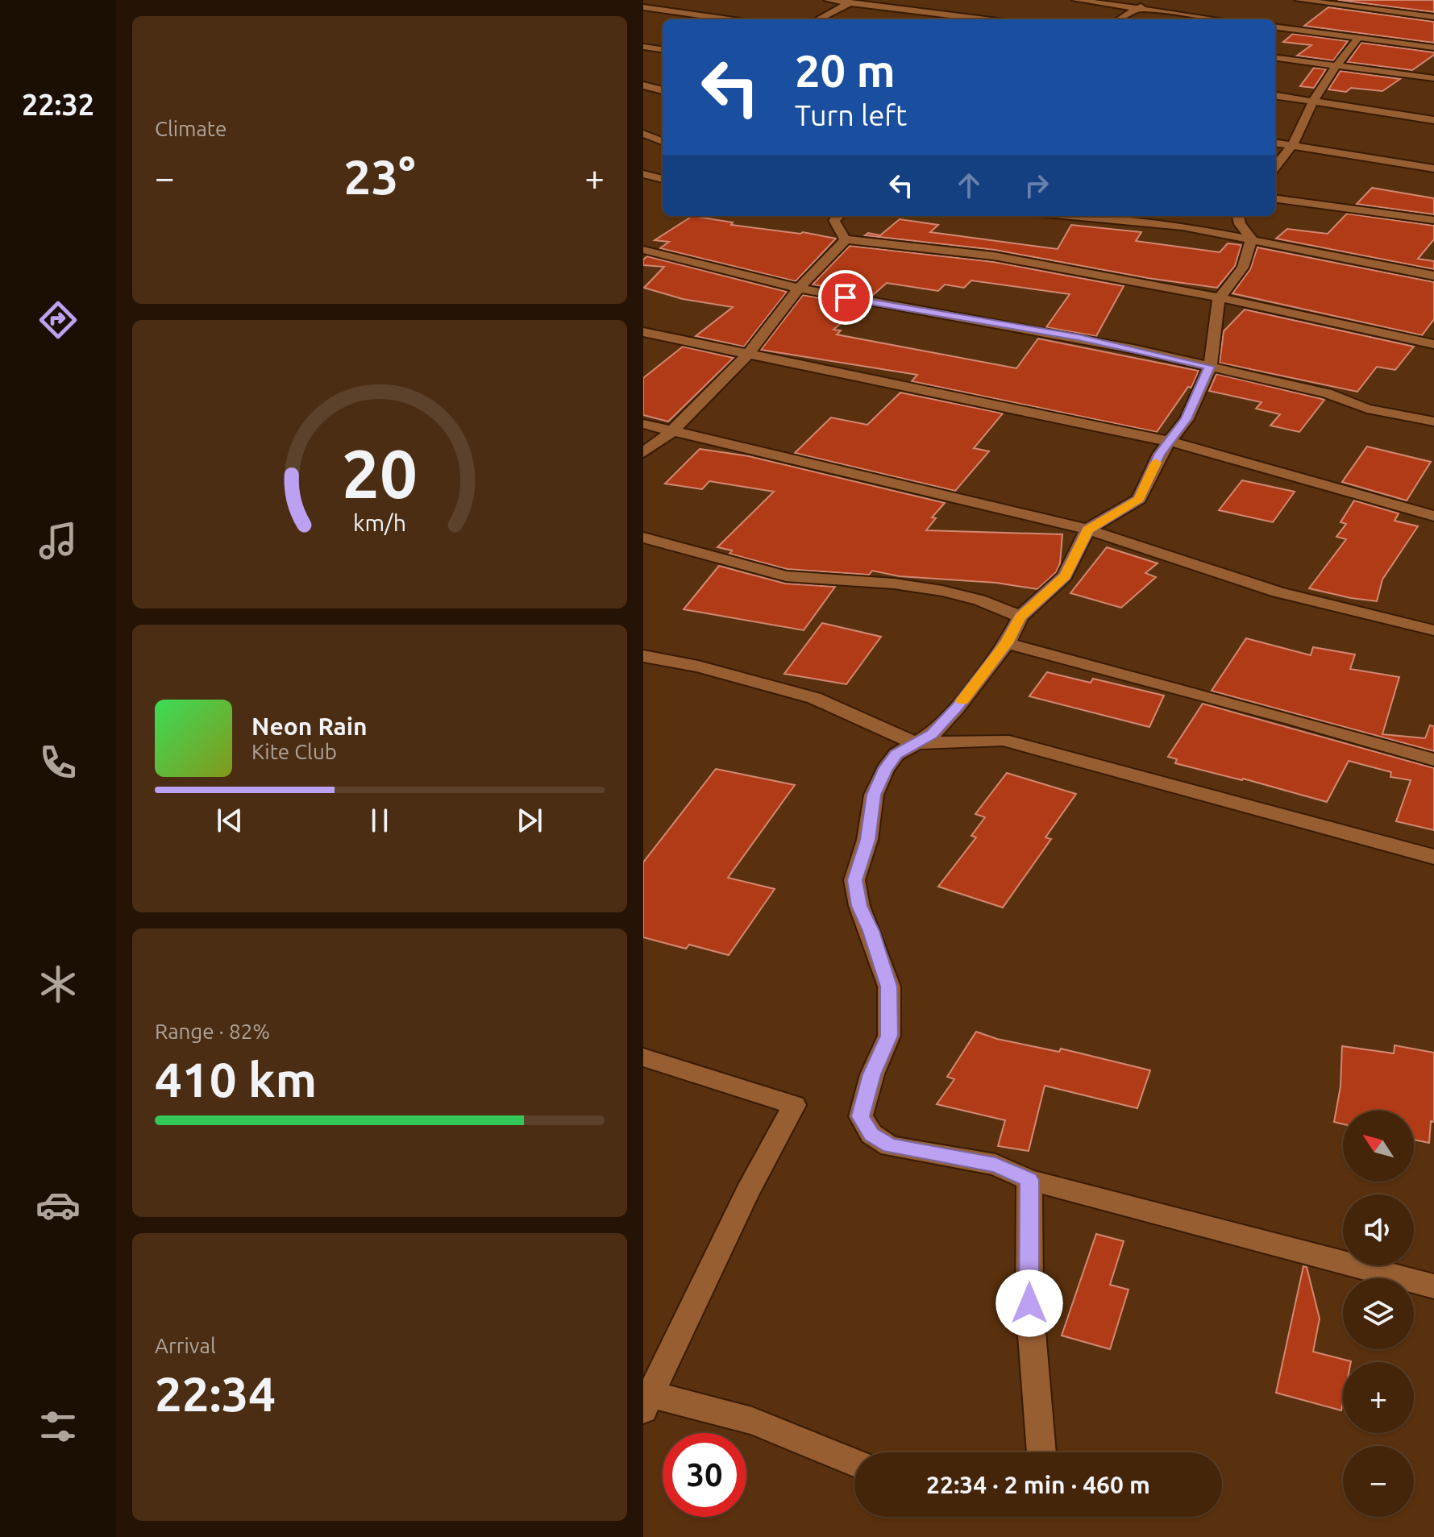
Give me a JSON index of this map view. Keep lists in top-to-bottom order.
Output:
{
  "north": "top left",
  "page": {
    "tabs": "22:32",
    "tile": [
      "Climate",
      ["Range · 82%", "410 km"],
      ["Arrival", "22:34"]
    ],
    "turn": ["20 m", "Turn left"],
    "heat": ["−", "23°", "+"],
    "song": ["Neon Rain", "Kite Club"],
    "map_buttons": ["+", "−"],
    "limit": "30",
    "trip": "22:34 · 2 min · 460 m",
    "gauge": ["20", "km/h"]
  }
}
